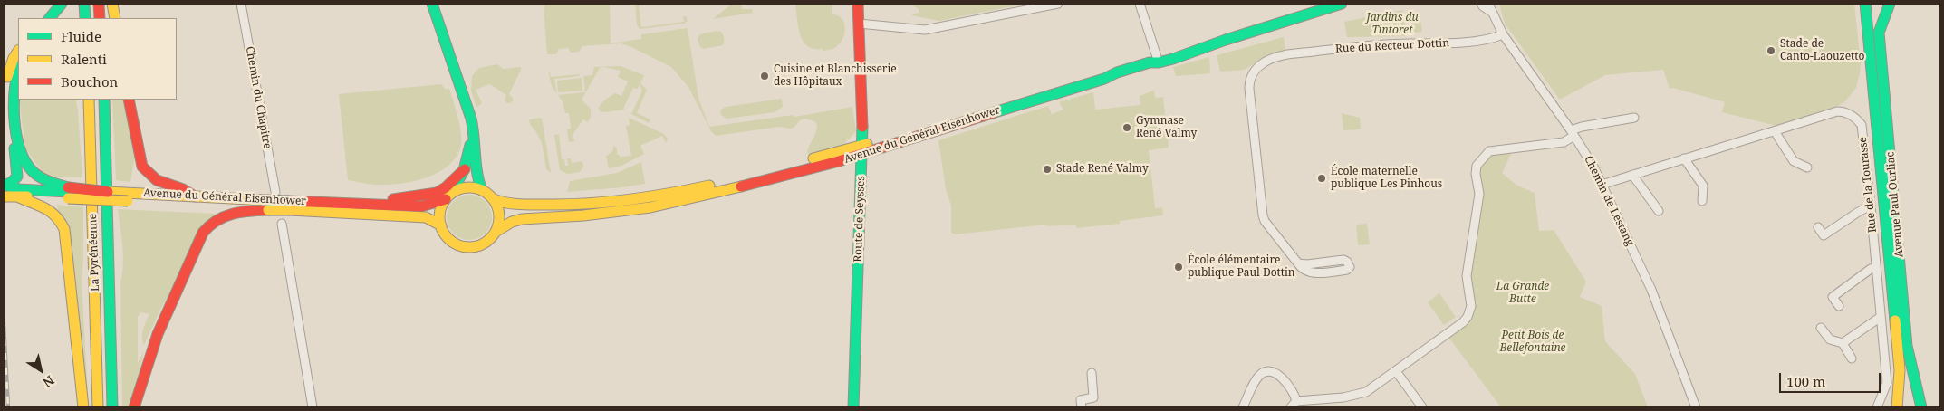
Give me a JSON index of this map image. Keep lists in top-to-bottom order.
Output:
{
  "streets": {
    "main road": [
      "Avenue du Général Eisenhower",
      "Avenue Paul Ourliac",
      "Route de Seysses",
      "La Pyrénéenne"
    ],
    "street": [
      "Rue du Recteur Dottin",
      "Chemin du Chapitre",
      "Rue de la Tourasse",
      "Chemin de Lestang"
    ]
  },
  "crossings": [
    ["Rue du Recteur Dottin", "Chemin de Lestang"],
    ["Avenue du Général Eisenhower", "Route de Seysses"],
    ["Rue de la Tourasse", "Chemin de Lestang"]
  ],
  "parks": ["Jardins du Tintoret", "La Grande Butte", "Petit Bois de Bellefontaine"],
  "places": [
    "Stade de Canto-Laouzetto",
    "Cuisine et Blanchisserie des Hôpitaux",
    "Gymnase René Valmy",
    "Stade René Valmy",
    "École maternelle publique Les Pinhous",
    "École élémentaire publique Paul Dottin"
  ],
  "legend": ["Fluide", "Ralenti", "Bouchon"],
  "scale_bar": "100 m",
  "north": "bottom right"
}
